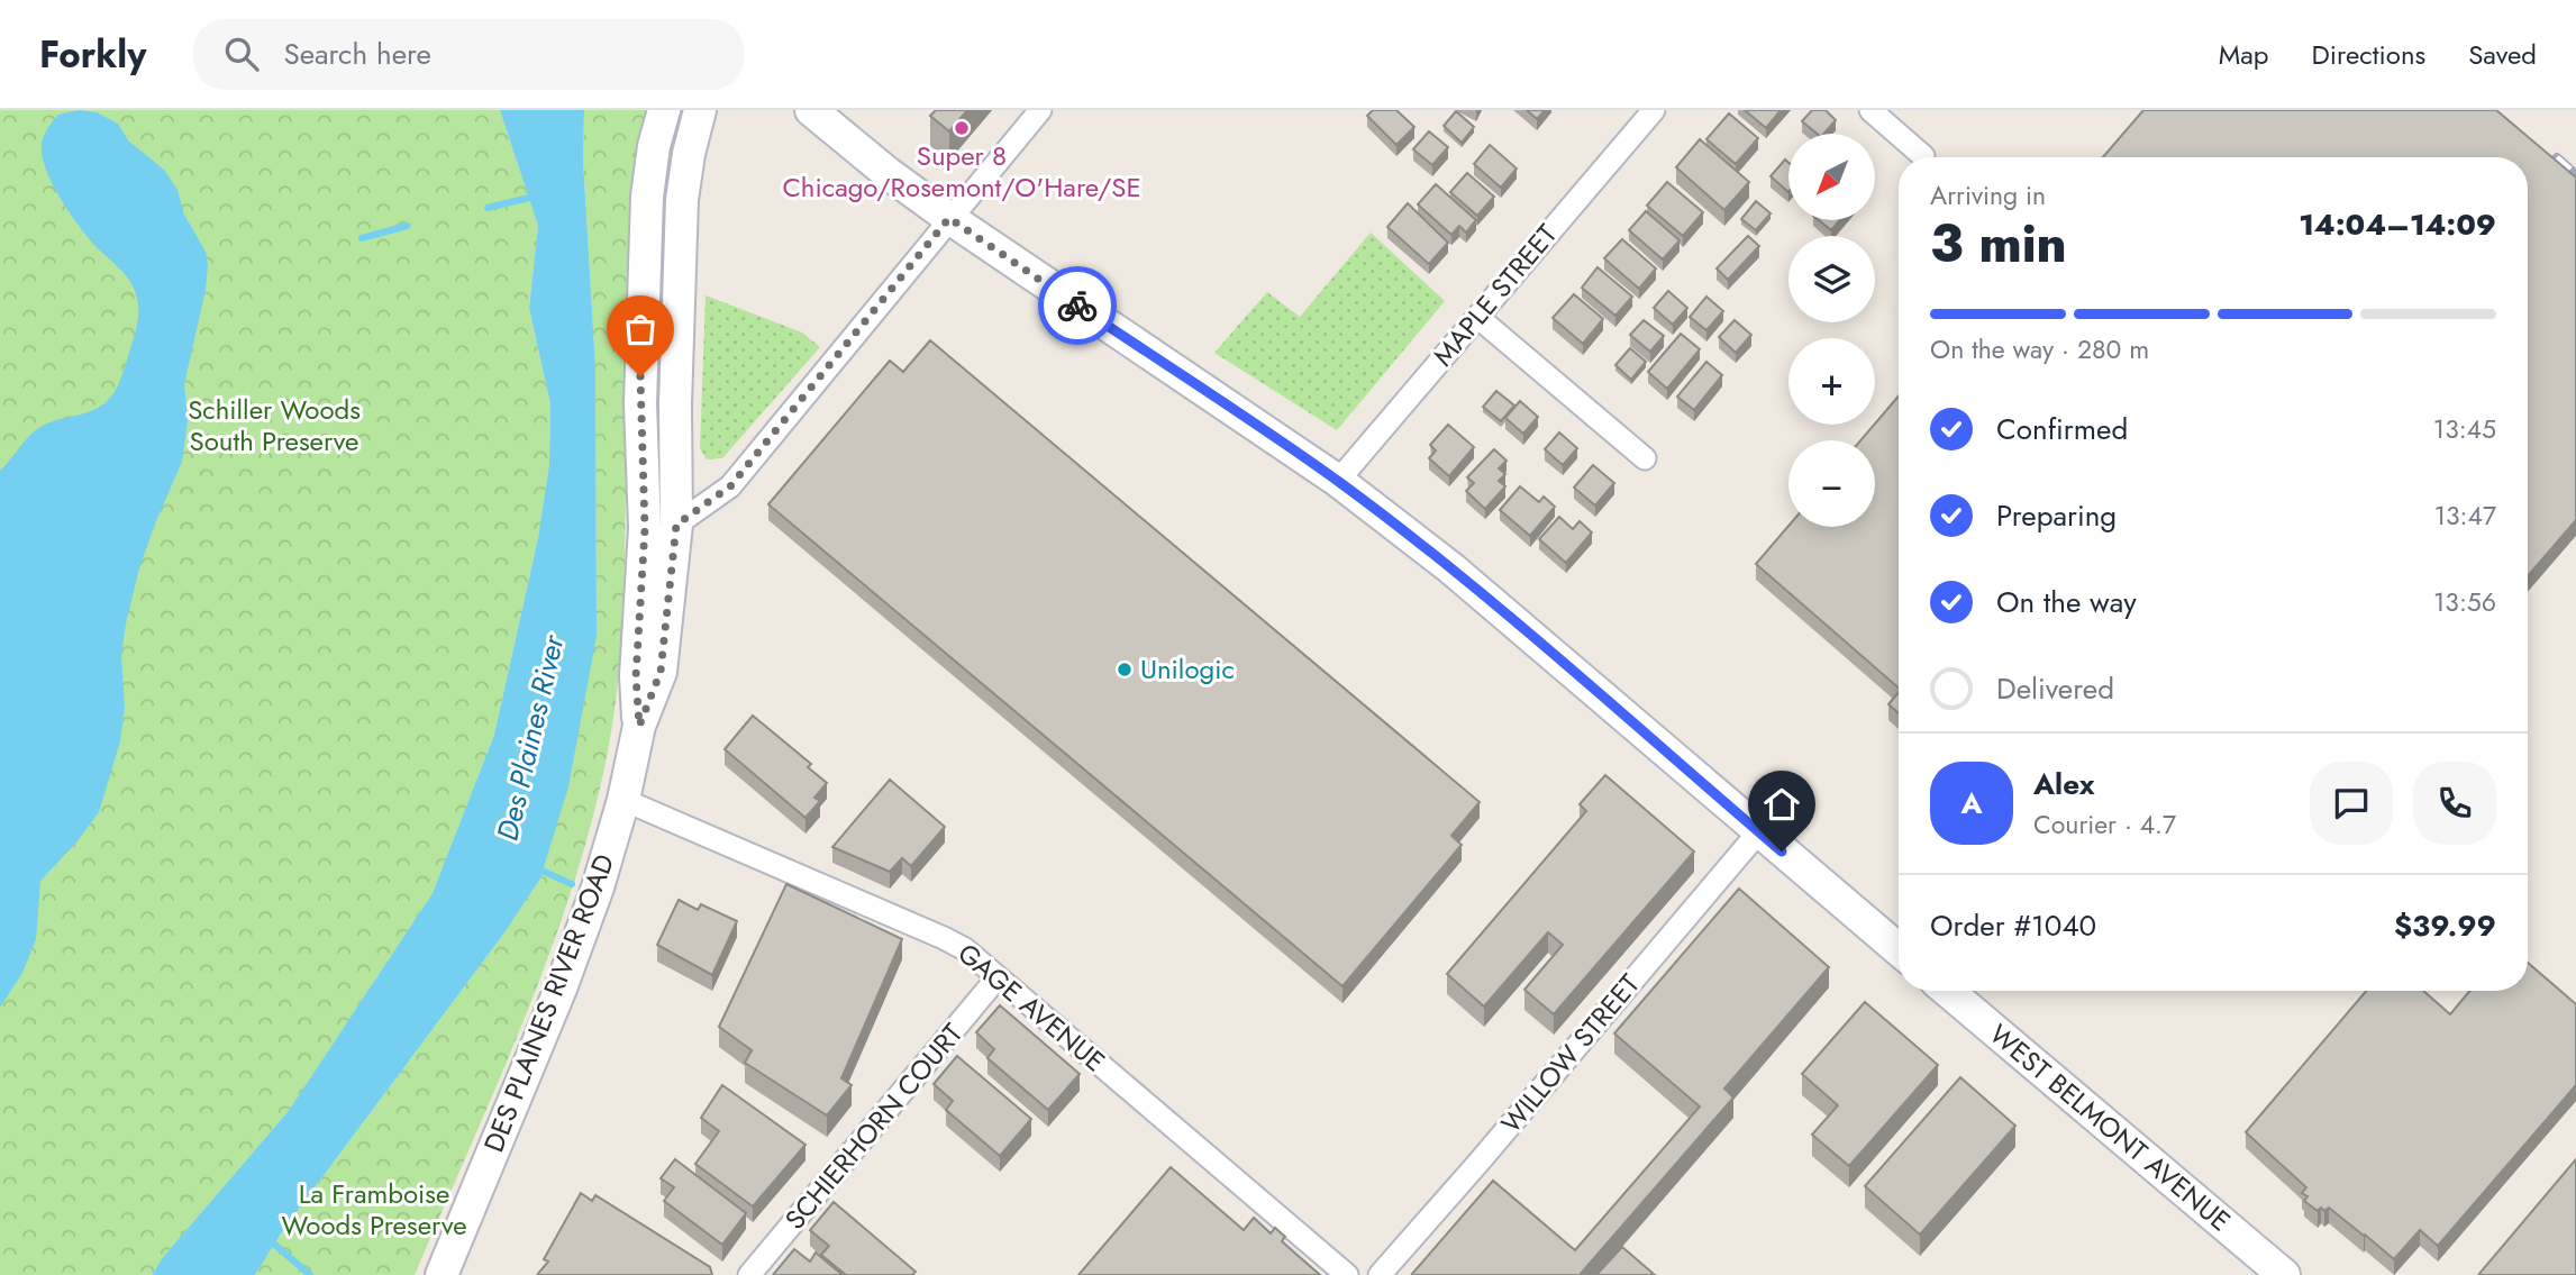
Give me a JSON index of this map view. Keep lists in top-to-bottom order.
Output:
{
  "streets": {
    "main road": ["DES PLAINES RIVER ROAD", "WEST BELMONT AVENUE"],
    "street": [
      "MAPLE STREET",
      "GAGE AVENUE",
      "WILLOW STREET",
      "SCHIERHORN COURT"
    ]
  },
  "crossings": [
    ["DES PLAINES RIVER ROAD", "GAGE AVENUE"],
    ["GAGE AVENUE", "SCHIERHORN COURT"]
  ],
  "water": ["Des Plaines River"],
  "parks": ["Schiller Woods South Preserve", "La Framboise Woods Preserve"],
  "places": ["Super 8 Chicago/Rosemont/O'Hare/SE", "Unilogic"],
  "north": "bottom left",
  "page": {
    "header": "Forkly",
    "search": "Search here",
    "nav": ["Map", "Directions", "Saved"],
    "map_buttons": ["+", "−"],
    "heading": ["3 min", "Arriving in", "14:04–14:09"],
    "panel": [
      "Alex",
      "Courier · 4.7",
      "Order #1040",
      "$39.99"
    ],
    "bar": "On the way · 280 m",
    "list": [
      ["Confirmed", "13:45"],
      ["Preparing", "13:47"],
      ["On the way", "13:56"],
      "Delivered"
    ],
    "round": "A"
  }
}
